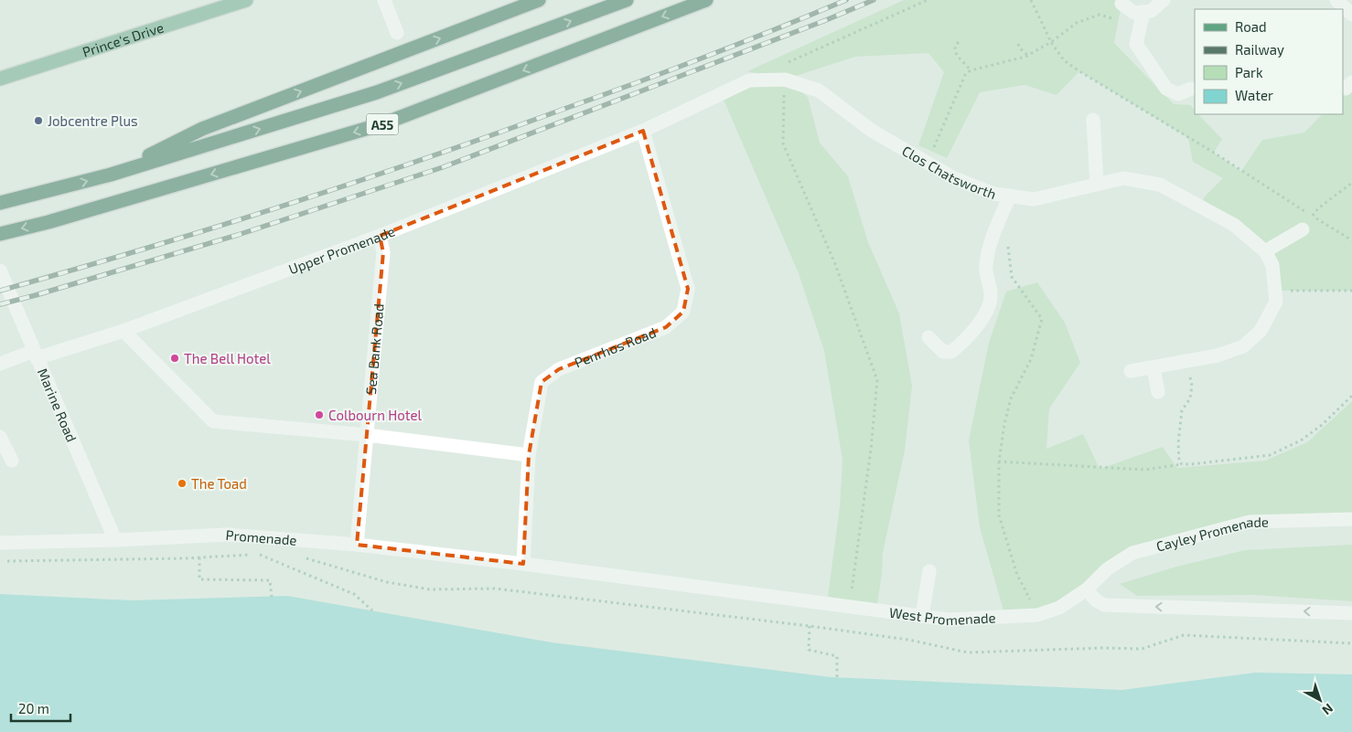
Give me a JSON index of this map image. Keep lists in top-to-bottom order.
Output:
{
  "streets": {
    "highway": ["A55"],
    "main road": ["Prince's Drive"],
    "street": [
      "Clos Chatsworth",
      "Upper Promenade",
      "Penrhos Road",
      "Sea Bank Road",
      "Marine Road",
      "Cayley Promenade",
      "Promenade",
      "West Promenade"
    ]
  },
  "crossings": [
    ["Clos Chatsworth", "Upper Promenade"],
    ["Clos Chatsworth", "Penrhos Road"],
    ["Upper Promenade", "Penrhos Road"],
    ["Upper Promenade", "Sea Bank Road"],
    ["Upper Promenade", "Marine Road"],
    ["Penrhos Road", "Promenade"],
    ["Penrhos Road", "West Promenade"],
    ["Sea Bank Road", "Promenade"],
    ["Marine Road", "Promenade"],
    ["Cayley Promenade", "West Promenade"],
    ["Promenade", "West Promenade"]
  ],
  "places": [
    "Jobcentre Plus",
    "The Bell Hotel",
    "Colbourn Hotel",
    "The Toad"
  ],
  "legend": [
    "Road",
    "Railway",
    "Park",
    "Water"
  ],
  "scale_bar": "20 m",
  "north": "bottom right"
}
